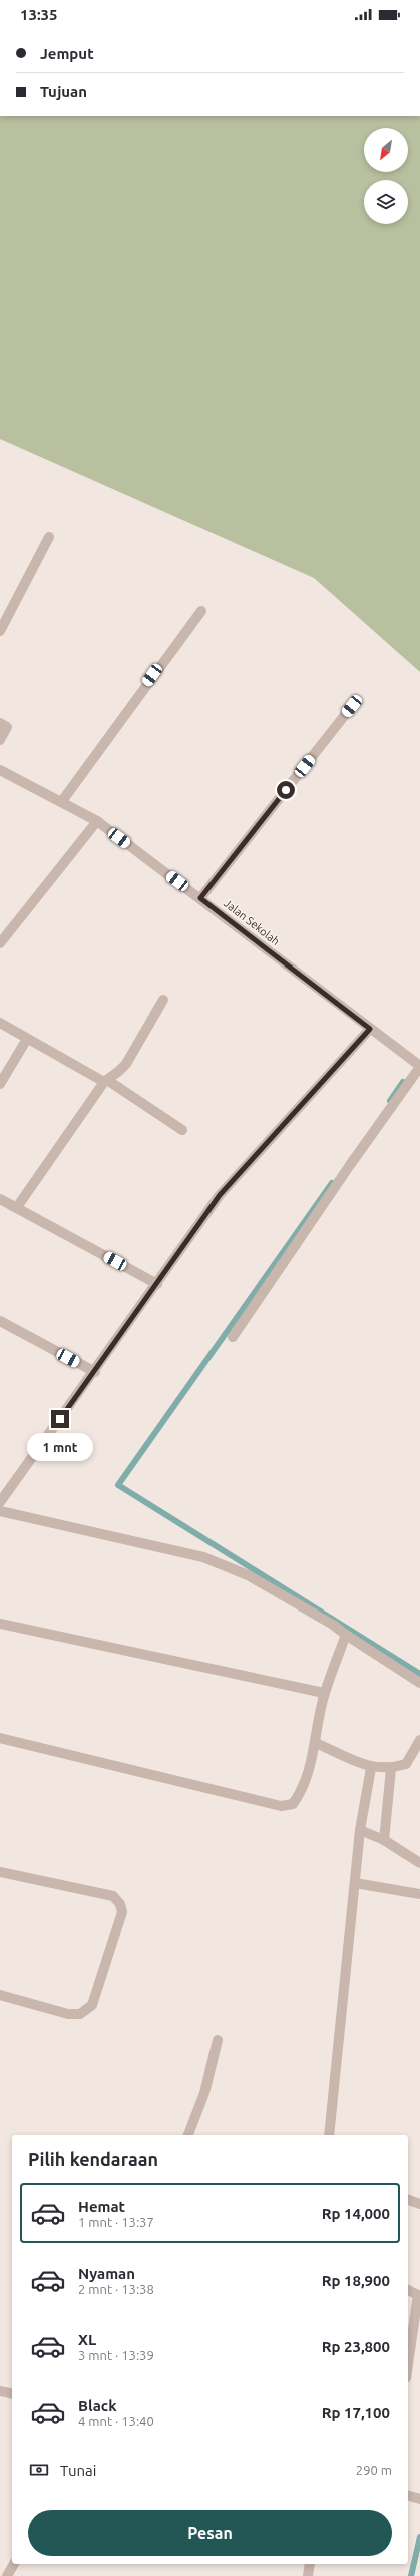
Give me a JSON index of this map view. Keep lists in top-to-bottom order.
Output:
{
  "streets": {
    "street": ["Jalan Sekolah"]
  },
  "north": "bottom left",
  "page": {
    "status": "13:35",
    "banner": ["Jemput", "Tujuan"],
    "bubble": "1 mnt",
    "heading": "Pilih kendaraan",
    "list": [
      {
        "name": "Hemat",
        "note": "1 mnt · 13:37",
        "value": "Rp 14,000"
      },
      {
        "name": "Nyaman",
        "note": "2 mnt · 13:38",
        "value": "Rp 18,900"
      },
      {
        "name": "XL",
        "note": "3 mnt · 13:39",
        "value": "Rp 23,800"
      },
      {
        "name": "Black",
        "note": "4 mnt · 13:40",
        "value": "Rp 17,100"
      }
    ],
    "pay": ["Tunai", "290 m"],
    "buttons": "Pesan"
  }
}
